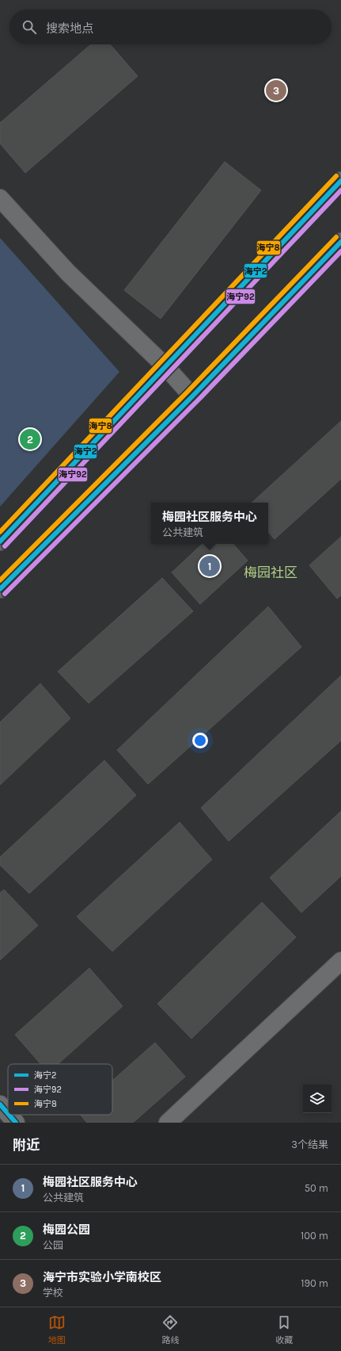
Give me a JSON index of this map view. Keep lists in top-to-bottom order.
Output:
{
  "districts": ["梅园社区"],
  "lines": ["transit line 海宁8", "transit line 海宁2", "transit line 海宁92"],
  "legend": ["海宁2", "海宁92", "海宁8"],
  "page": {
    "search": "搜索地点",
    "pins": ["3", "2", "1"],
    "popup": ["梅园社区服务中心", "公共建筑"],
    "heading": ["附近", "3个结果"],
    "list": [
      {
        "mark": "1",
        "name": "梅园社区服务中心",
        "note": "公共建筑",
        "value": "50 m"
      },
      {
        "mark": "2",
        "name": "梅园公园",
        "note": "公园",
        "value": "100 m"
      },
      {
        "mark": "3",
        "name": "海宁市实验小学南校区",
        "note": "学校",
        "value": "190 m"
      }
    ],
    "nav": ["地图", "路线", "收藏"]
  }
}
